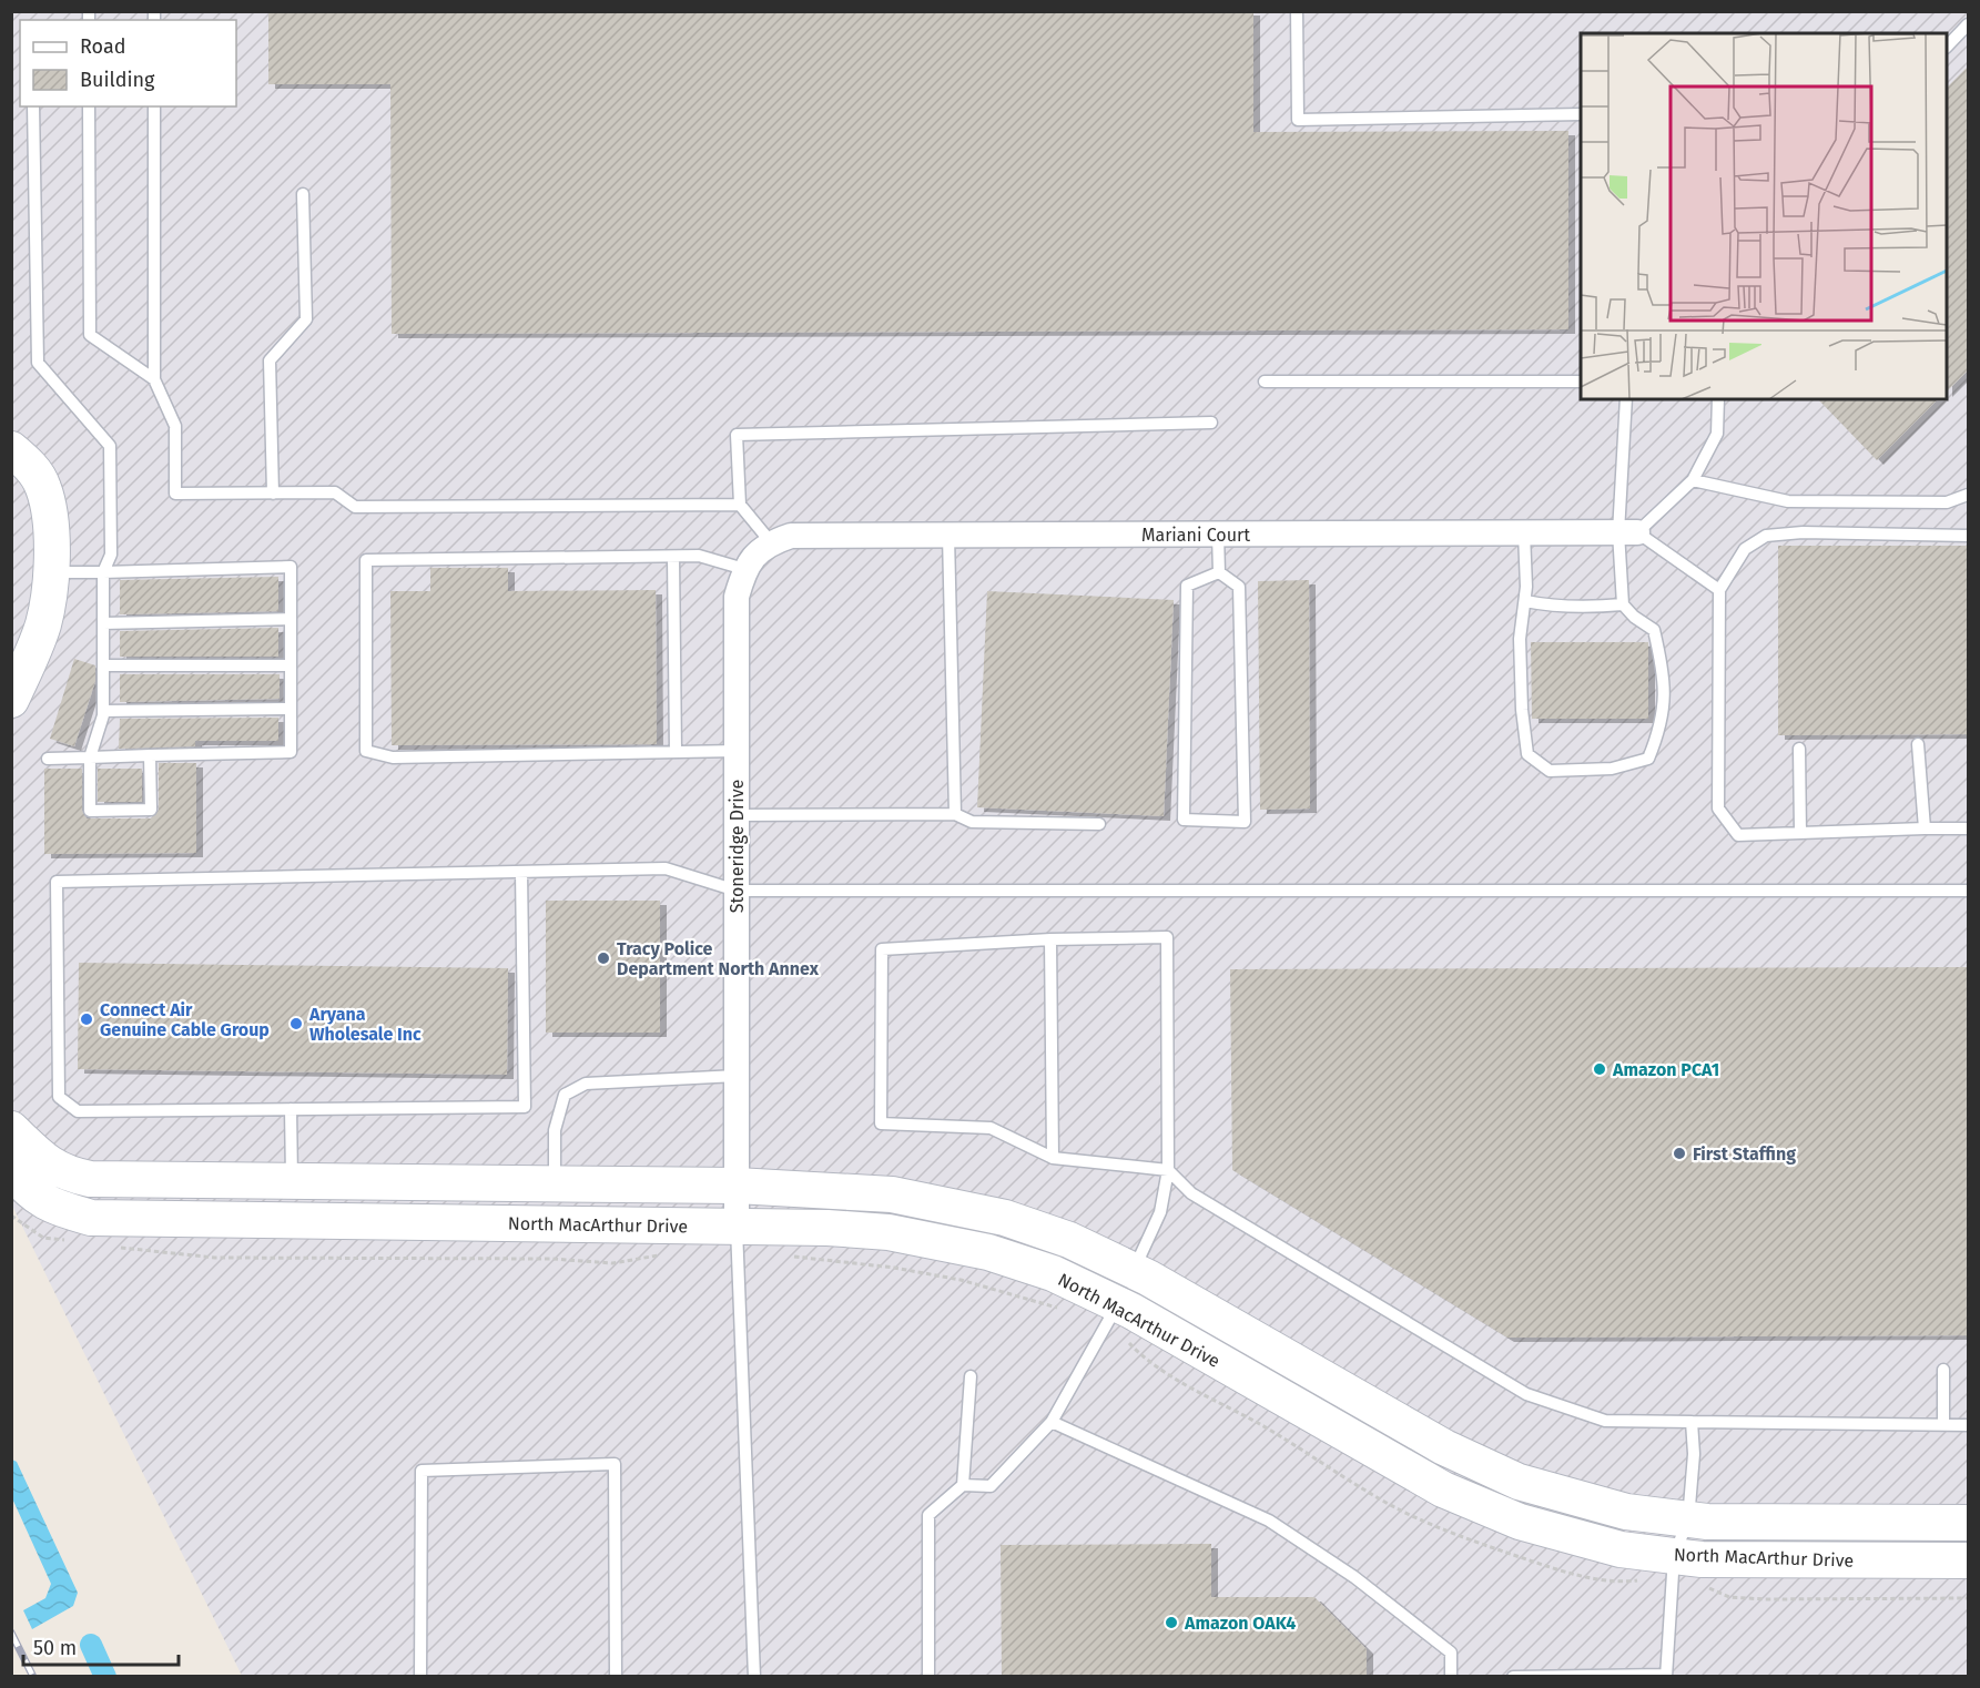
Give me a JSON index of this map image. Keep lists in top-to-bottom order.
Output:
{
  "streets": {
    "main road": ["North MacArthur Drive"],
    "street": ["Mariani Court", "Stoneridge Drive"]
  },
  "crossings": [
    ["Mariani Court", "Stoneridge Drive"],
    ["Stoneridge Drive", "North MacArthur Drive"]
  ],
  "places": [
    "Tracy Police Department North Annex",
    "Connect Air Genuine Cable Group",
    "Aryana Wholesale Inc",
    "Amazon PCA1",
    "First Staffing",
    "Amazon OAK4"
  ],
  "legend": ["Road", "Building"],
  "scale_bar": "50 m"
}
